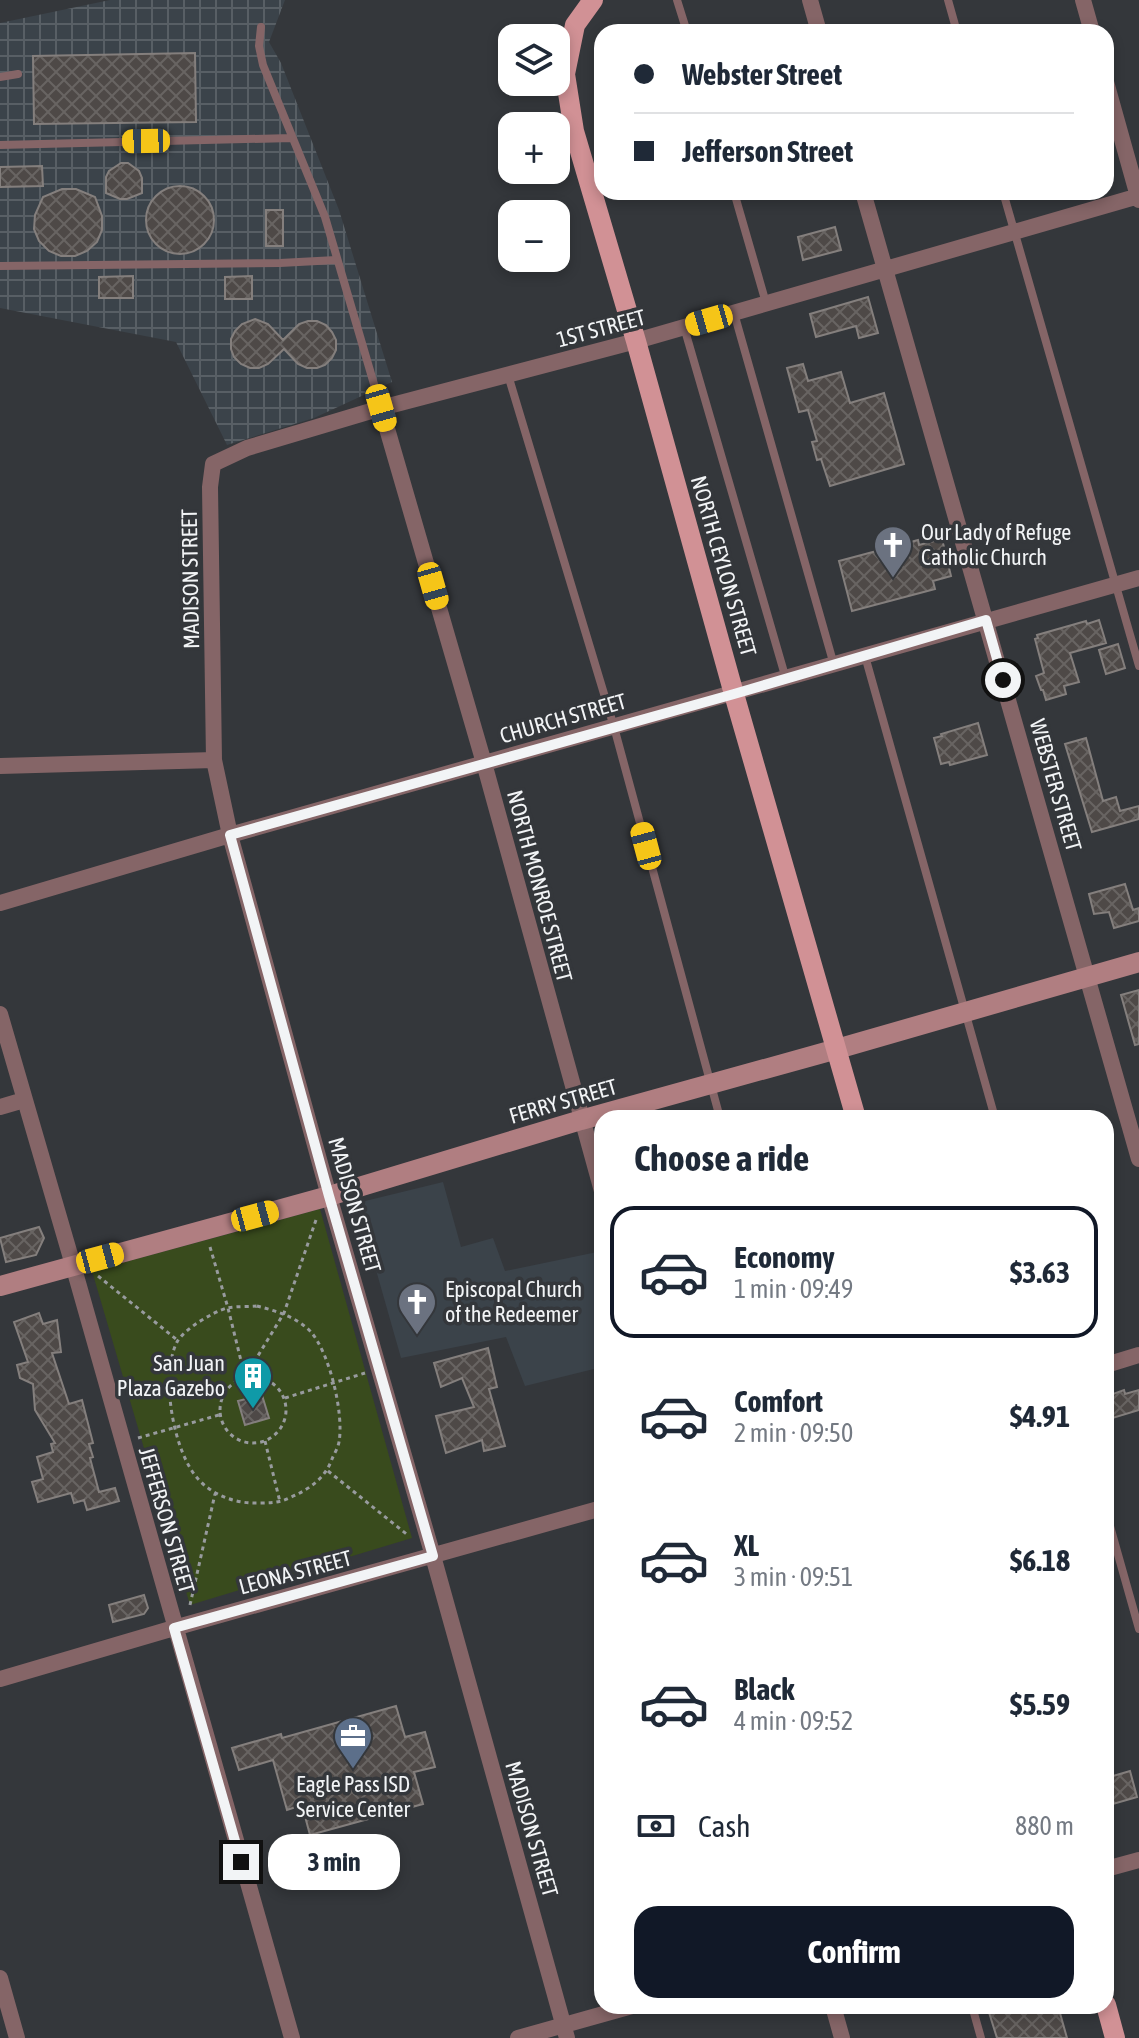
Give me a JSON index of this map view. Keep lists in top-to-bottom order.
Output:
{
  "streets": {
    "main road": ["NORTH CEYLON STREET"],
    "street": [
      "1ST STREET",
      "MADISON STREET",
      "CHURCH STREET",
      "WEBSTER STREET",
      "NORTH MONROE STREET",
      "FERRY STREET",
      "JEFFERSON STREET",
      "LEONA STREET"
    ]
  },
  "crossings": [
    ["1ST STREET", "NORTH CEYLON STREET"],
    ["1ST STREET", "MADISON STREET"],
    ["1ST STREET", "WEBSTER STREET"],
    ["1ST STREET", "NORTH MONROE STREET"],
    ["NORTH CEYLON STREET", "CHURCH STREET"],
    ["NORTH CEYLON STREET", "FERRY STREET"],
    ["MADISON STREET", "CHURCH STREET"],
    ["MADISON STREET", "FERRY STREET"],
    ["MADISON STREET", "LEONA STREET"],
    ["CHURCH STREET", "WEBSTER STREET"],
    ["CHURCH STREET", "NORTH MONROE STREET"],
    ["WEBSTER STREET", "FERRY STREET"],
    ["NORTH MONROE STREET", "FERRY STREET"],
    ["FERRY STREET", "JEFFERSON STREET"],
    ["JEFFERSON STREET", "LEONA STREET"]
  ],
  "places": {
    "church": ["Our Lady of Refuge Catholic Church", "Episcopal Church of the Redeemer"],
    "building": ["San Juan Plaza Gazebo"],
    "office": ["Eagle Pass ISD Service Center"]
  },
  "page": {
    "map_buttons": ["+", "−"],
    "banner": ["Webster Street", "Jefferson Street"],
    "heading": "Choose a ride",
    "list": [
      {
        "name": "Economy",
        "note": "1 min · 09:49",
        "value": "$3.63"
      },
      {
        "name": "Comfort",
        "note": "2 min · 09:50",
        "value": "$4.91"
      },
      {
        "name": "XL",
        "note": "3 min · 09:51",
        "value": "$6.18"
      },
      {
        "name": "Black",
        "note": "4 min · 09:52",
        "value": "$5.59"
      }
    ],
    "pay": ["Cash", "880 m"],
    "bubble": "3 min",
    "buttons": "Confirm"
  }
}
